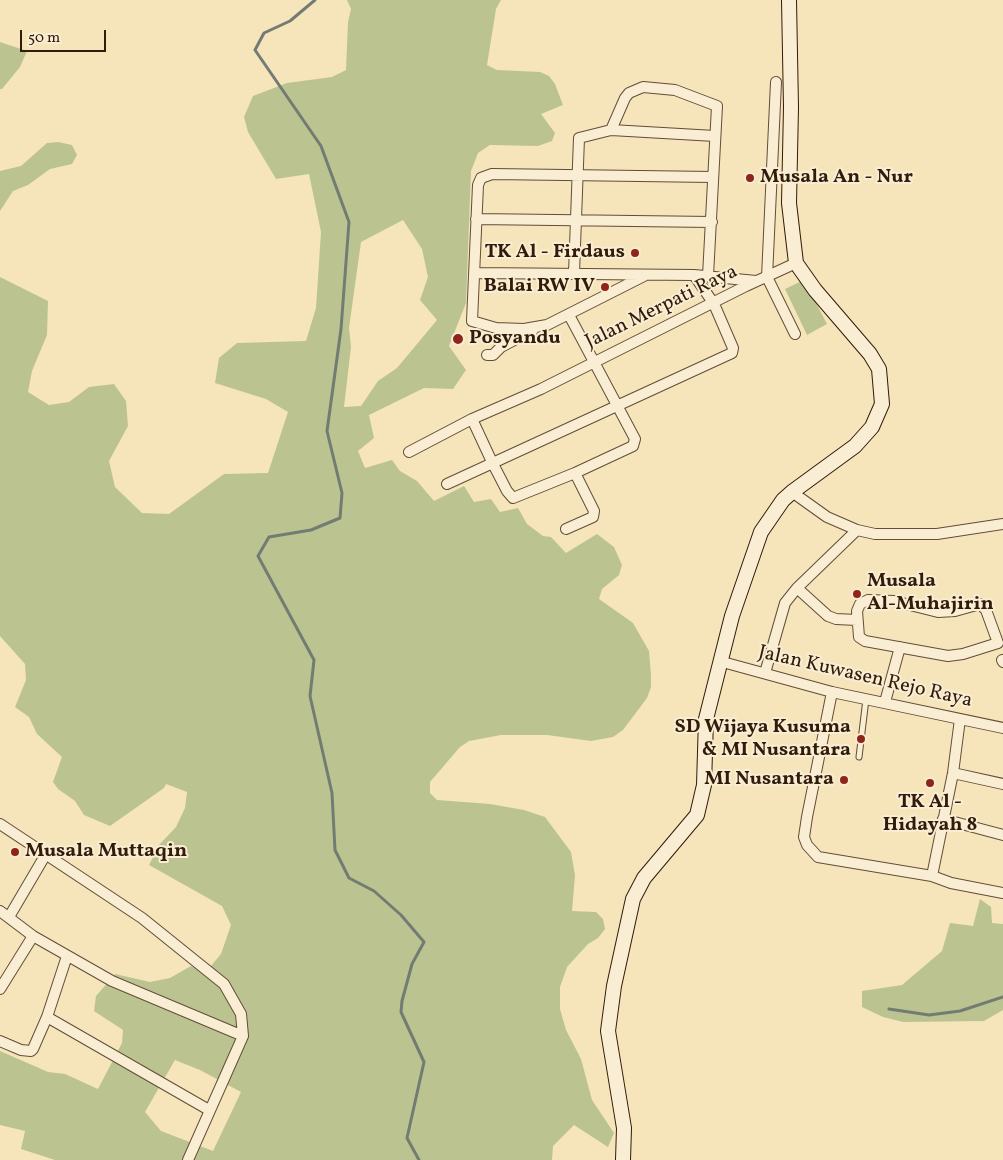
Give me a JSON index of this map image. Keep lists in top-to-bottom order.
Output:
{
  "streets": {
    "street": ["Jalan Merpati Raya", "Jalan Kuwasen Rejo Raya"]
  },
  "places": [
    "Musala An - Nur",
    "TK Al - Firdaus",
    "Balai RW IV",
    "Posyandu",
    "Musala Al-Muhajirin",
    "SD Wijaya Kusuma & MI Nusantara",
    "MI Nusantara",
    "TK Al - Hidayah 8",
    "Musala Muttaqin"
  ],
  "scale_bar": "50 m"
}
